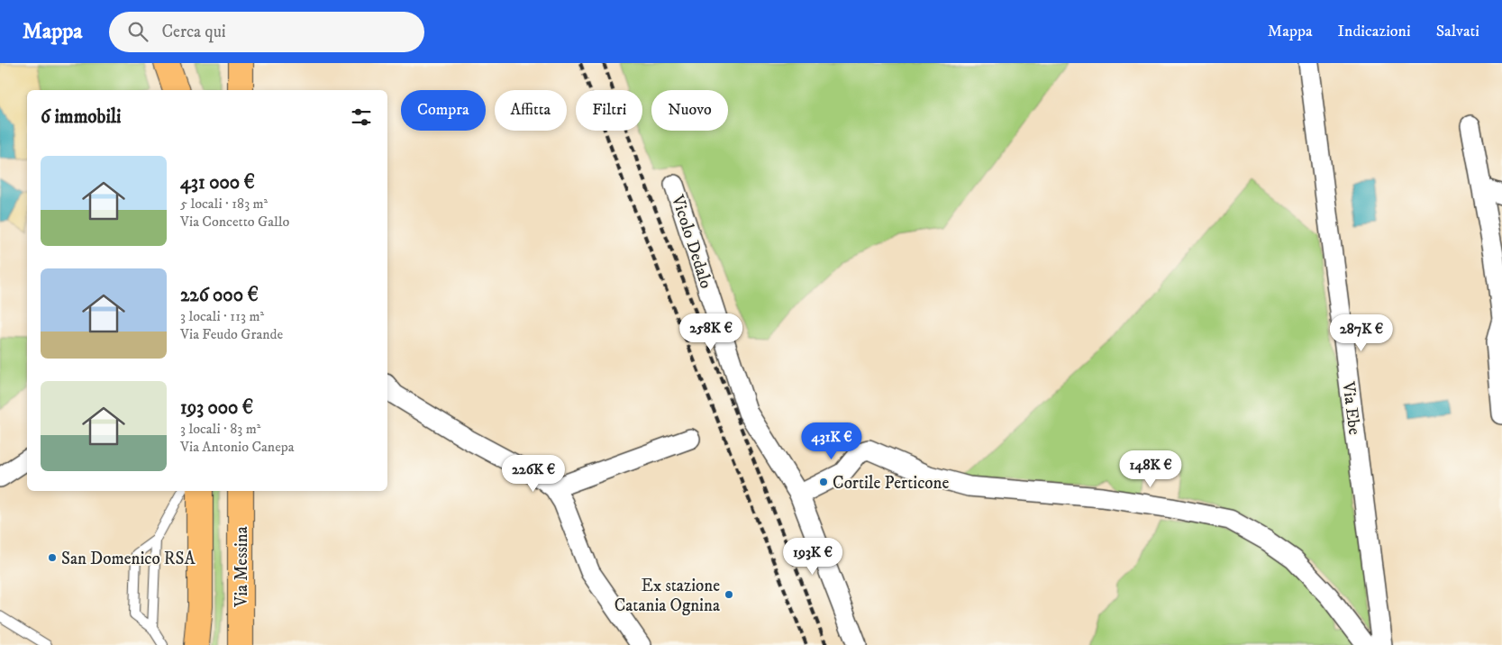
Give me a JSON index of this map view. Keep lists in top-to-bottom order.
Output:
{
  "streets": {
    "main road": ["Via Messina"],
    "street": ["Vicolo Dedalo", "Via Ebe"]
  },
  "places": ["Cortile Perticone", "San Domenico RSA", "Ex stazione Catania Ognina"],
  "page": {
    "header": "Mappa",
    "search": "Cerca qui",
    "nav": ["Mappa", "Indicazioni", "Salvati"],
    "chip": [
      "Compra",
      "Affitta",
      "Filtri",
      "Nuovo"
    ],
    "heading": "6 immobili",
    "list": [
      {
        "name": "431 000 €",
        "note": "5 locali · 183 m² · Via Concetto Gallo"
      },
      {
        "name": "226 000 €",
        "note": "3 locali · 113 m² · Via Feudo Grande"
      },
      {
        "name": "193 000 €",
        "note": "3 locali · 83 m² · Via Antonio Canepa"
      }
    ],
    "price": [
      "258K €",
      "287K €",
      "431K €",
      "148K €",
      "226K €",
      "193K €"
    ]
  }
}
